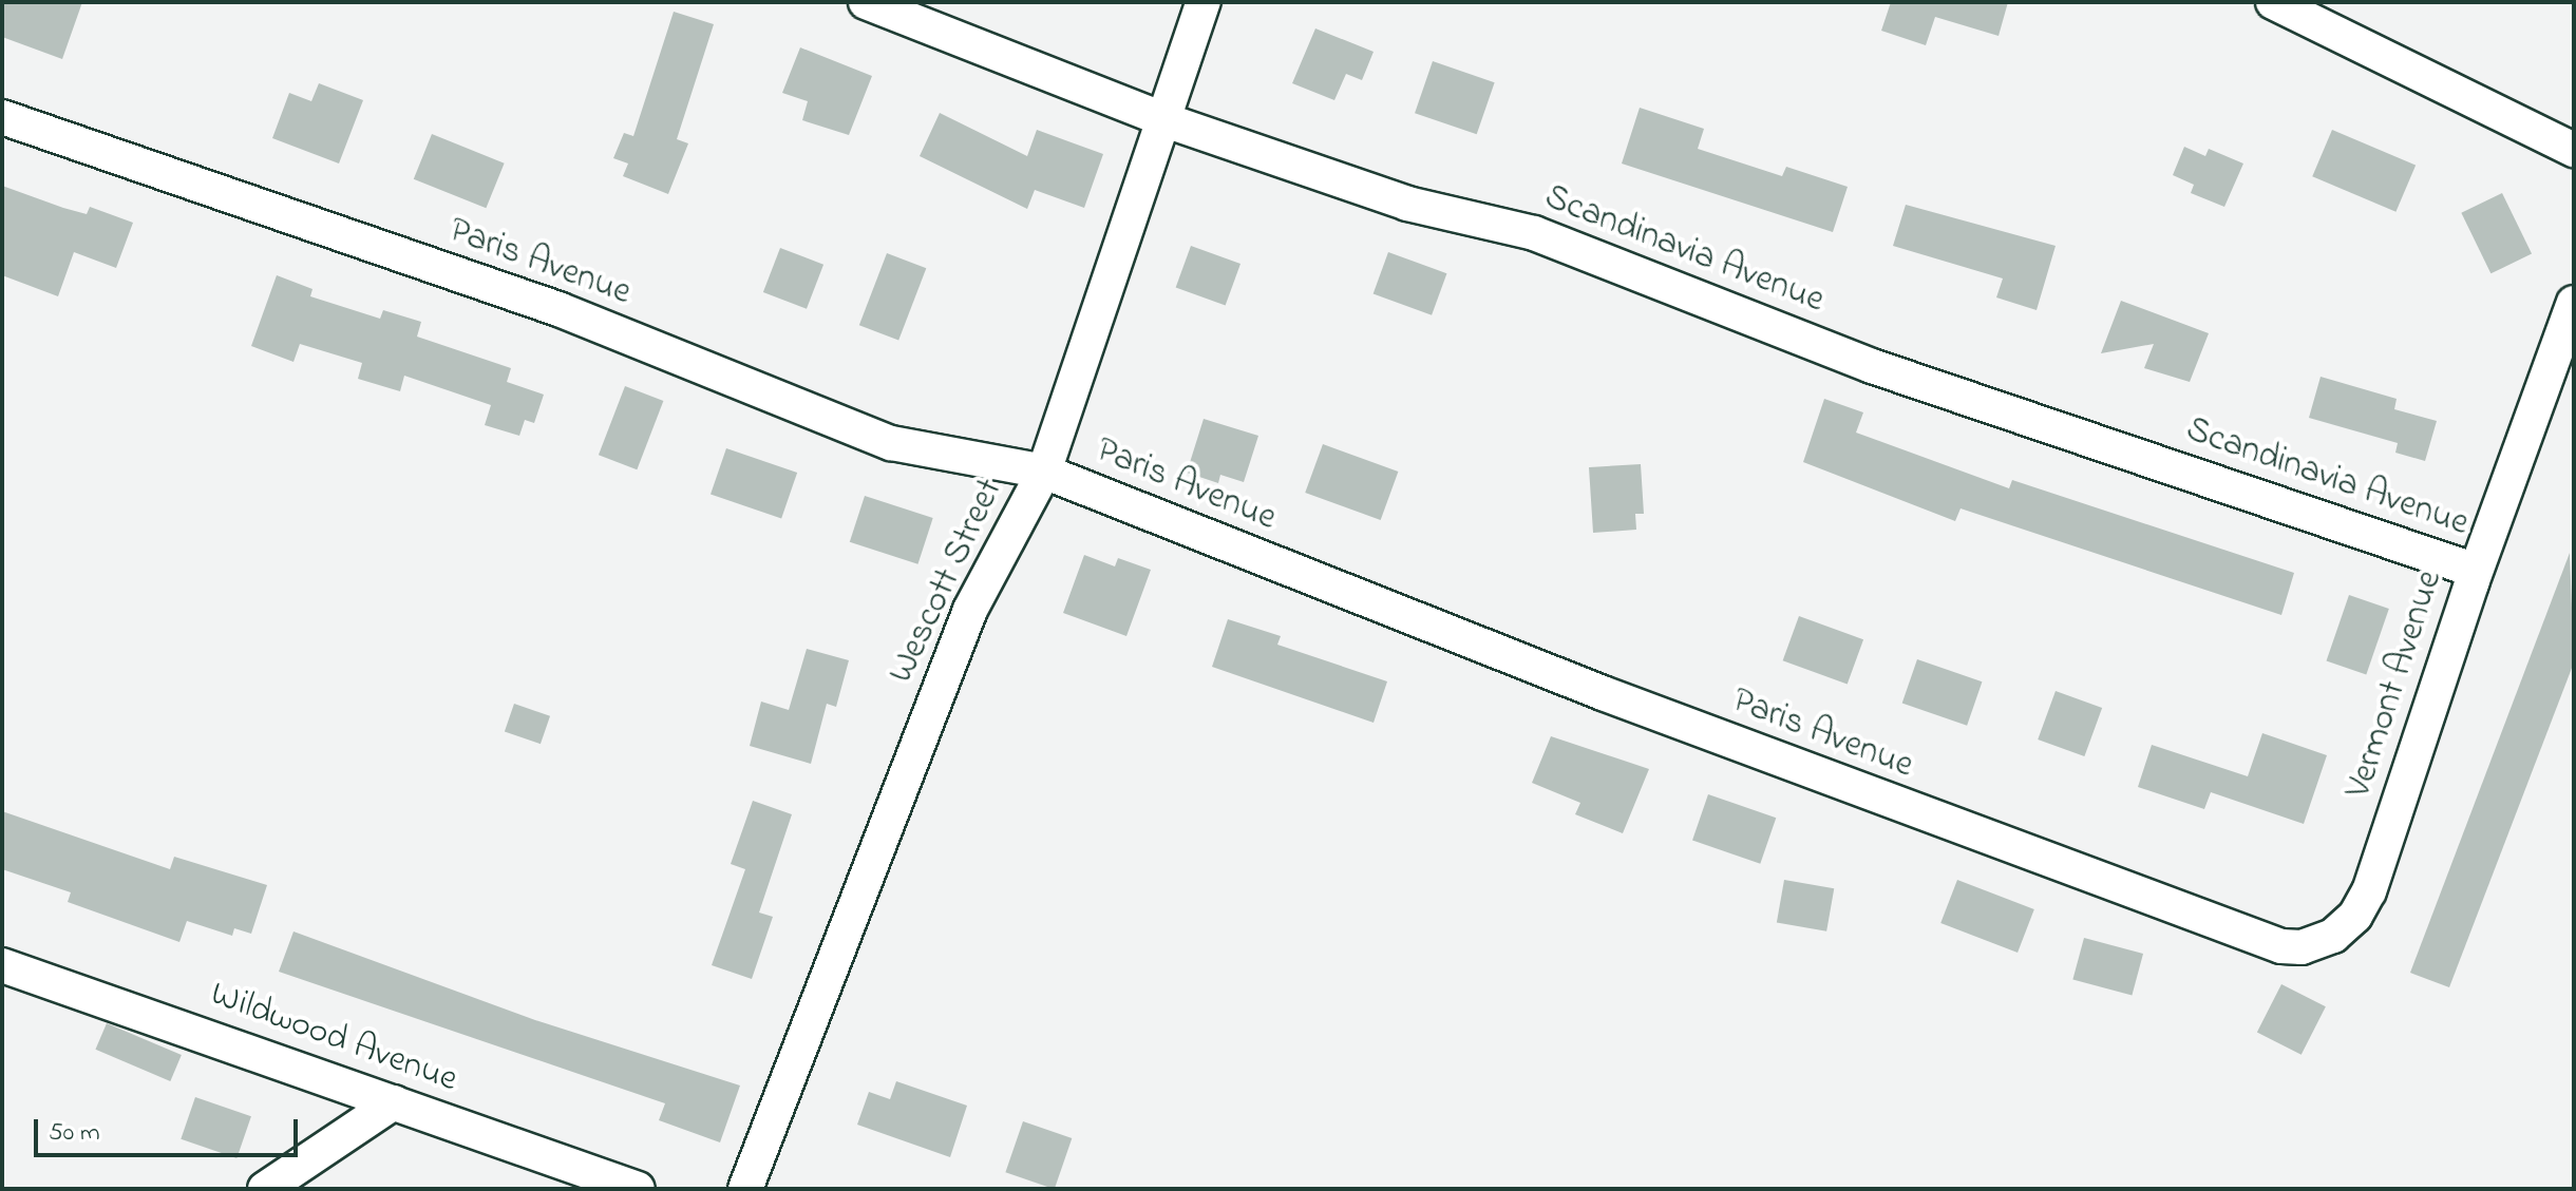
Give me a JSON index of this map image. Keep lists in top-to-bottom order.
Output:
{
  "streets": {
    "street": [
      "Scandinavia Avenue",
      "Paris Avenue",
      "Wescott Street",
      "Vermont Avenue",
      "Wildwood Avenue"
    ]
  },
  "crossings": [
    ["Scandinavia Avenue", "Wescott Street"],
    ["Scandinavia Avenue", "Vermont Avenue"],
    ["Paris Avenue", "Wescott Street"],
    ["Paris Avenue", "Vermont Avenue"]
  ],
  "scale_bar": "50 m"
}
